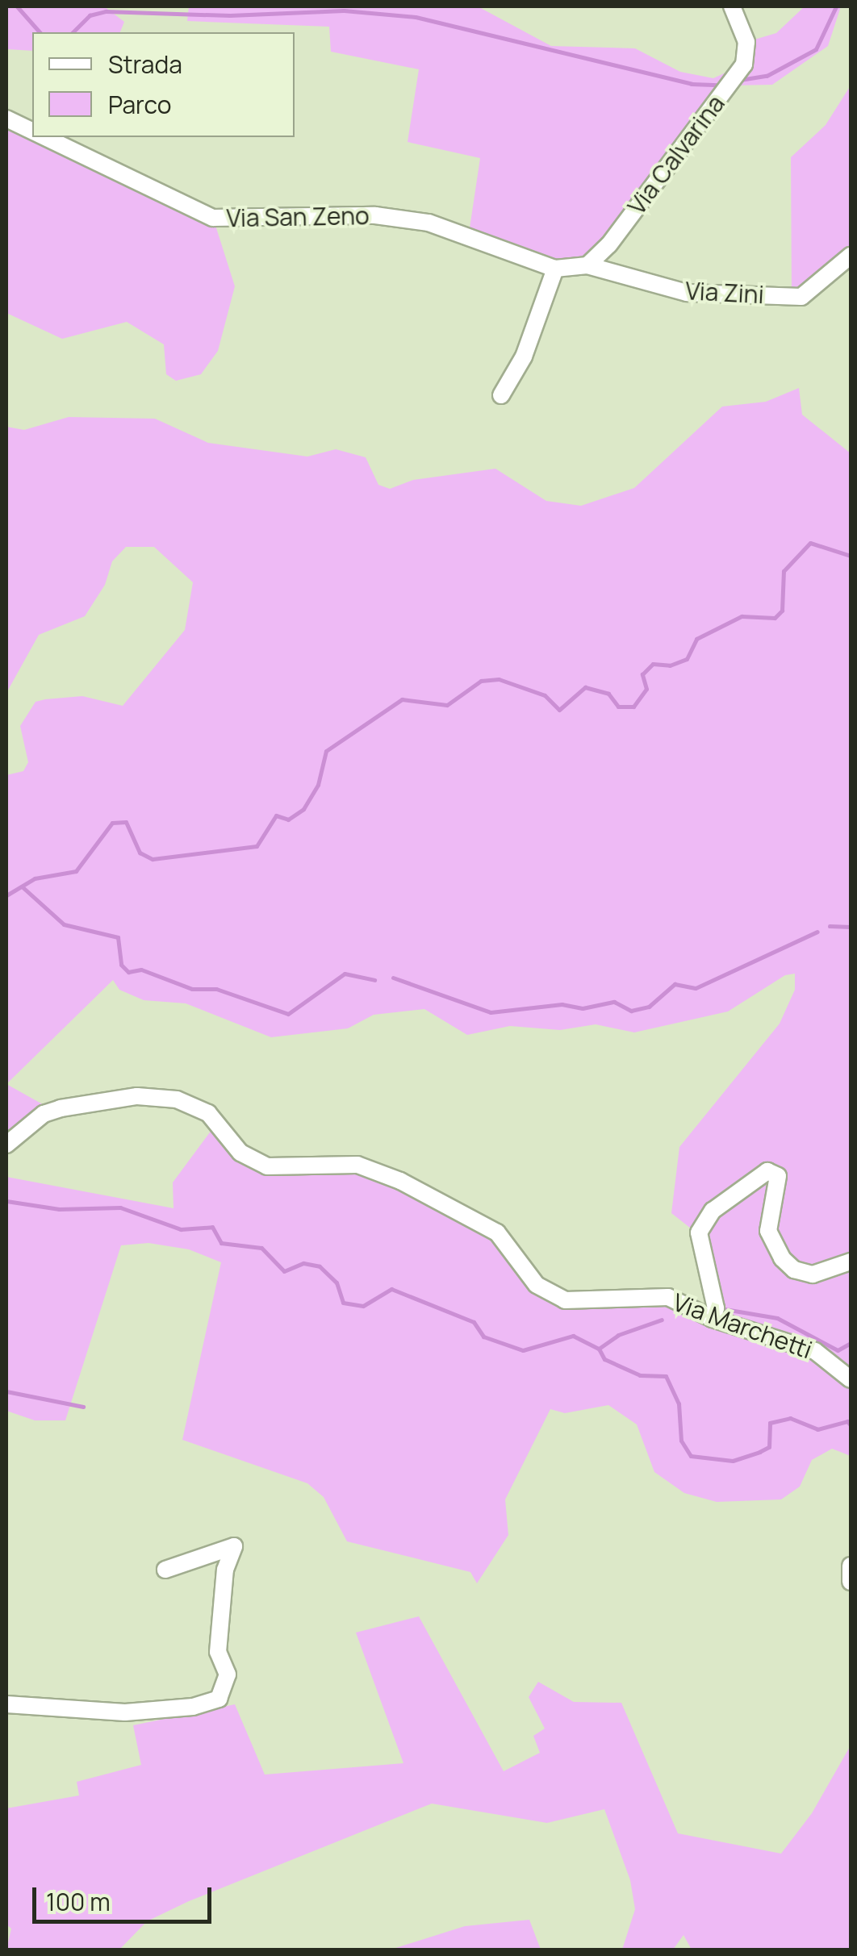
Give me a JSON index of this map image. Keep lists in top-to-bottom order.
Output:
{
  "streets": {
    "street": [
      "Via Calvarina",
      "Via San Zeno",
      "Via Zini",
      "Via Marchetti"
    ]
  },
  "crossings": [
    ["Via Calvarina", "Via Zini"]
  ],
  "legend": ["Strada", "Parco"],
  "scale_bar": "100 m"
}
